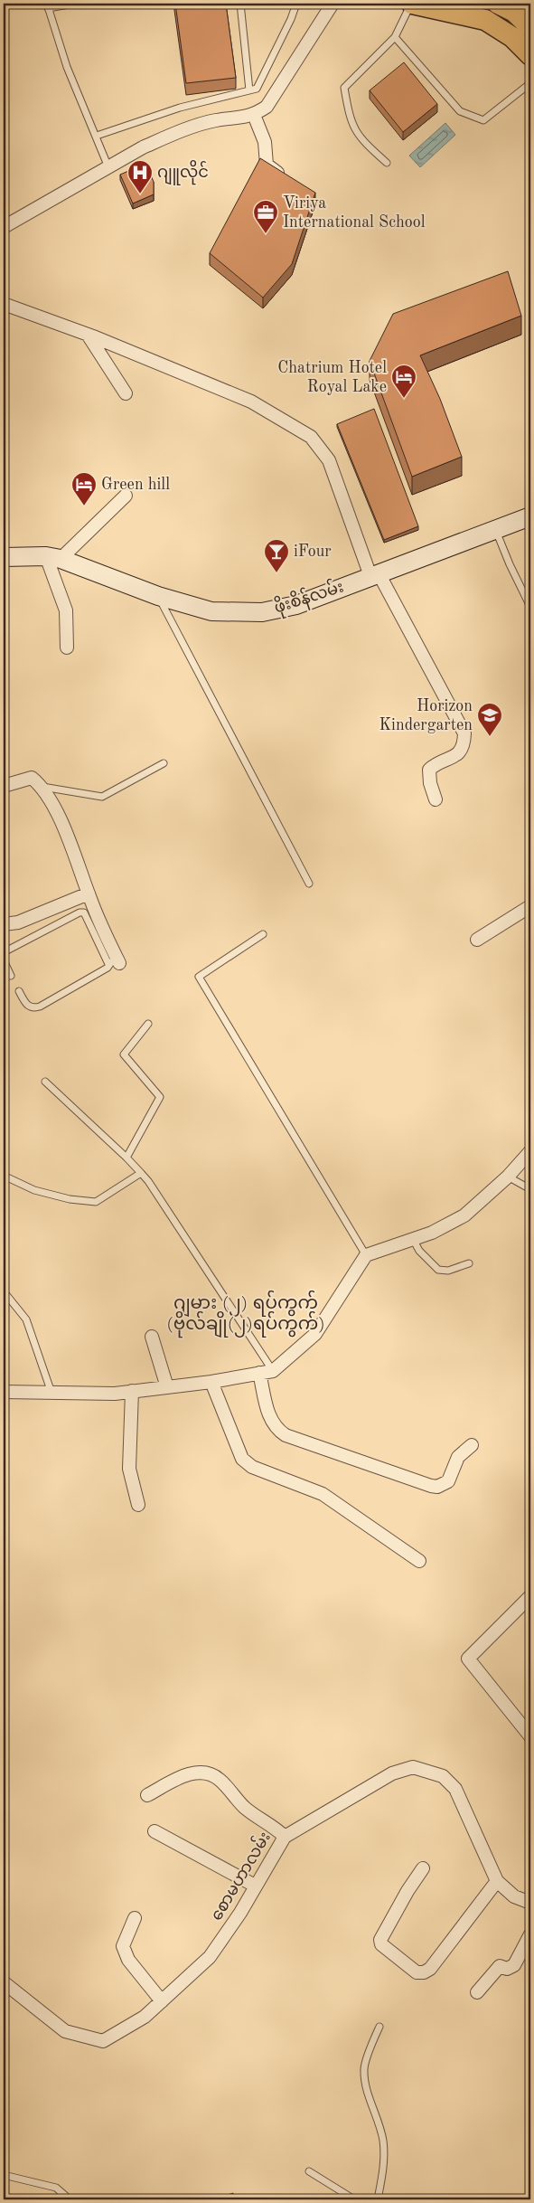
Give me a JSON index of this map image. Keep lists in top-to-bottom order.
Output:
{
  "streets": {
    "main road": ["ဖိုးစိန်လမ်း"],
    "street": ["စောမဟာလမ်း"]
  },
  "districts": ["ဂျမား (၂) ရပ်ကွက် (ဗိုလ်ချို(၂)ရပ်ကွက်)"],
  "places": {
    "hospital": ["ဂျူလိုင်"],
    "office": ["Viriya International School"],
    "hotel": ["Chatrium Hotel Royal Lake", "Green hill"],
    "bar": ["iFour"],
    "school or university": ["Horizon Kindergarten"]
  }
}
